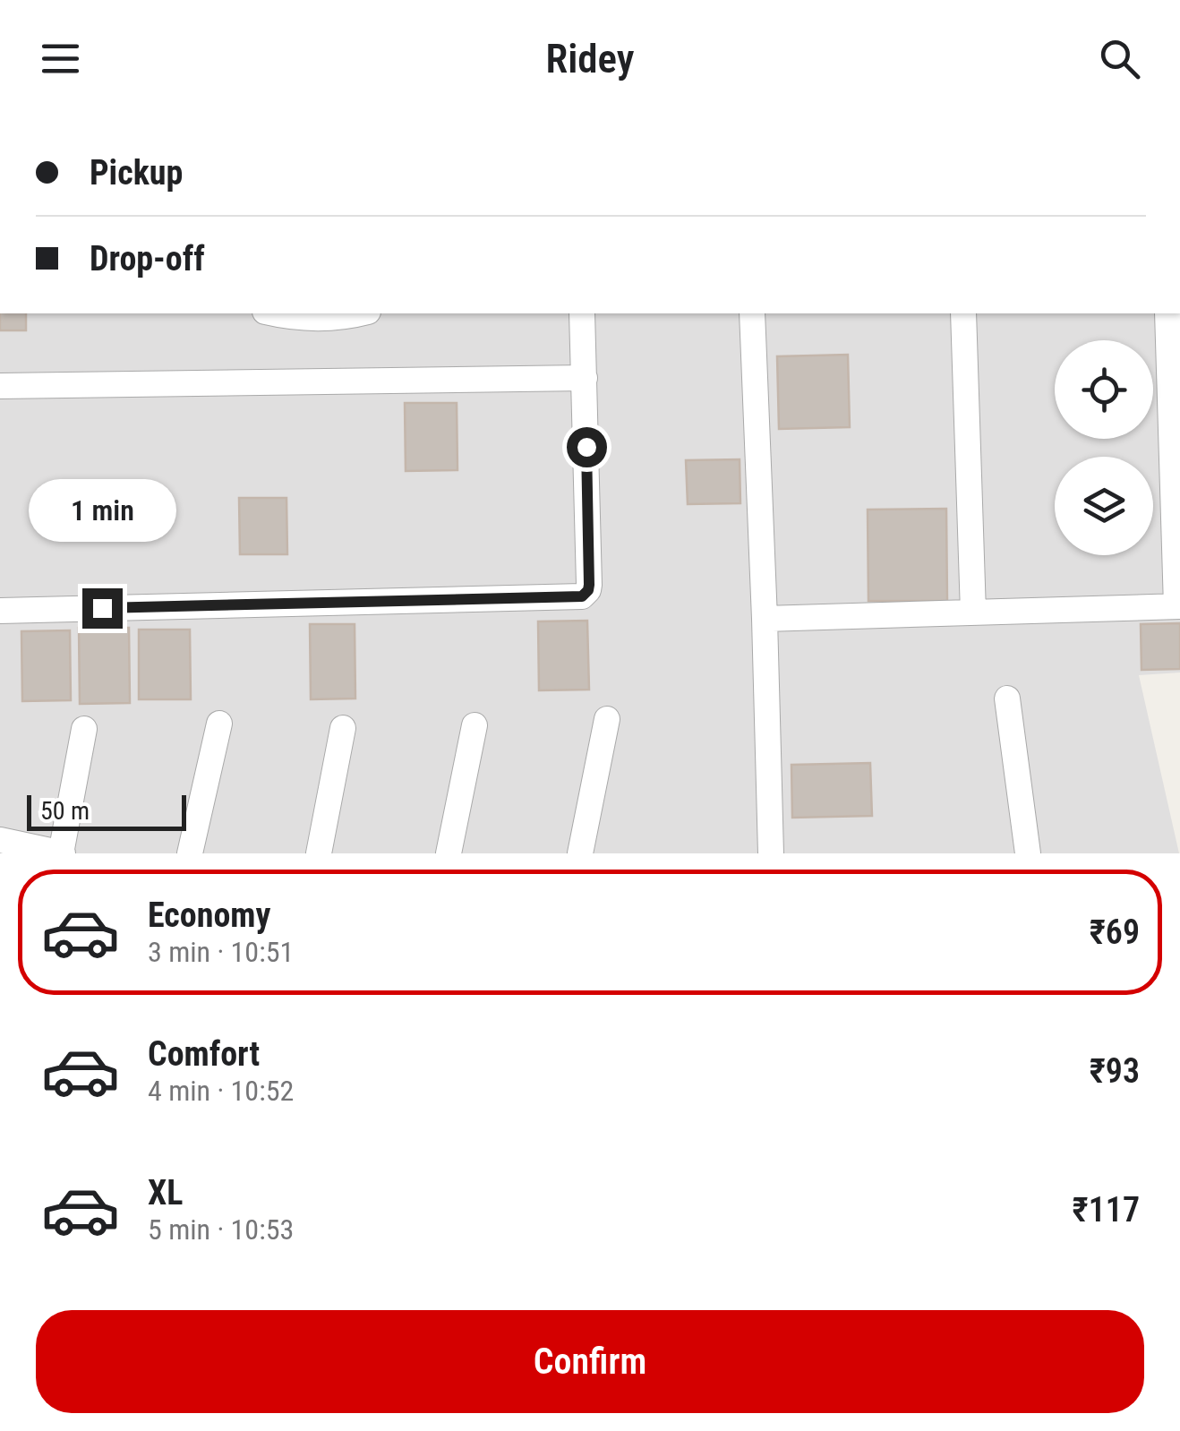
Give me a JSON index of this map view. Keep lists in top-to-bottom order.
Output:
{
  "scale_bar": "50 m",
  "page": {
    "header": "Ridey",
    "banner": ["Pickup", "Drop-off"],
    "bubble": "1 min",
    "scale": "50 m",
    "list": [
      {
        "name": "Economy",
        "note": "3 min · 10:51",
        "value": "₹69"
      },
      {
        "name": "Comfort",
        "note": "4 min · 10:52",
        "value": "₹93"
      },
      {
        "name": "XL",
        "note": "5 min · 10:53",
        "value": "₹117"
      }
    ],
    "buttons": "Confirm"
  }
}
